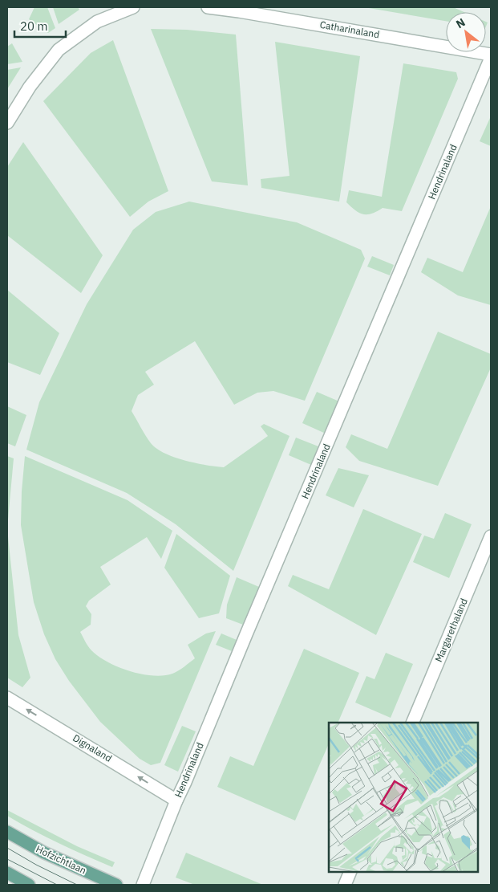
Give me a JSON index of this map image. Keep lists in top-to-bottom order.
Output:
{
  "streets": {
    "main road": ["Hofzichtlaan"],
    "street": [
      "Catharinaland",
      "Hendrinaland",
      "Margarethaland",
      "Dignaland"
    ]
  },
  "crossings": [
    ["Catharinaland", "Hendrinaland"],
    ["Hendrinaland", "Dignaland"]
  ],
  "one_way": ["Dignaland"],
  "scale_bar": "20 m",
  "north": "top left"
}
